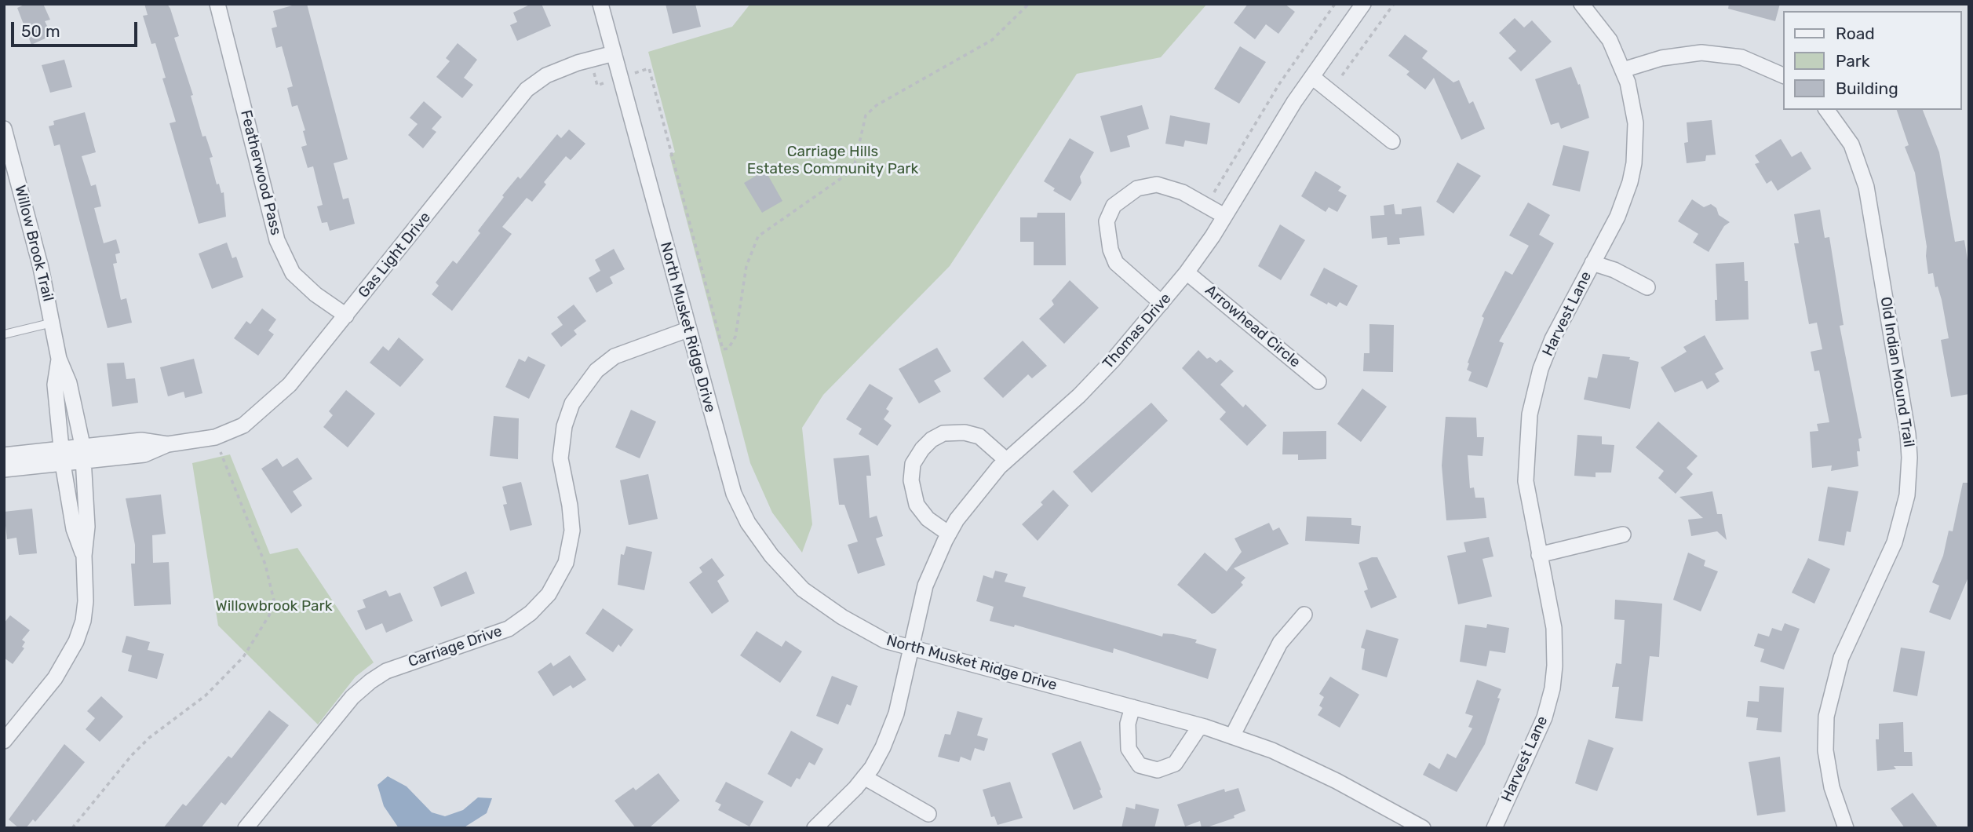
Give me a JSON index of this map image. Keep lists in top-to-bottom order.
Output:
{
  "streets": {
    "street": [
      "Featherwood Pass",
      "Willow Brook Trail",
      "Gas Light Drive",
      "Harvest Lane",
      "Arrowhead Circle",
      "North Musket Ridge Drive",
      "Thomas Drive",
      "Old Indian Mound Trail",
      "Carriage Drive"
    ]
  },
  "crossings": [
    ["Featherwood Pass", "Gas Light Drive"],
    ["Willow Brook Trail", "Gas Light Drive"],
    ["Gas Light Drive", "North Musket Ridge Drive"],
    ["Arrowhead Circle", "Thomas Drive"],
    ["North Musket Ridge Drive", "Thomas Drive"],
    ["North Musket Ridge Drive", "Carriage Drive"]
  ],
  "parks": ["Carriage Hills Estates Community Park", "Willowbrook Park"],
  "legend": ["Road", "Park", "Building"],
  "scale_bar": "50 m"
}
